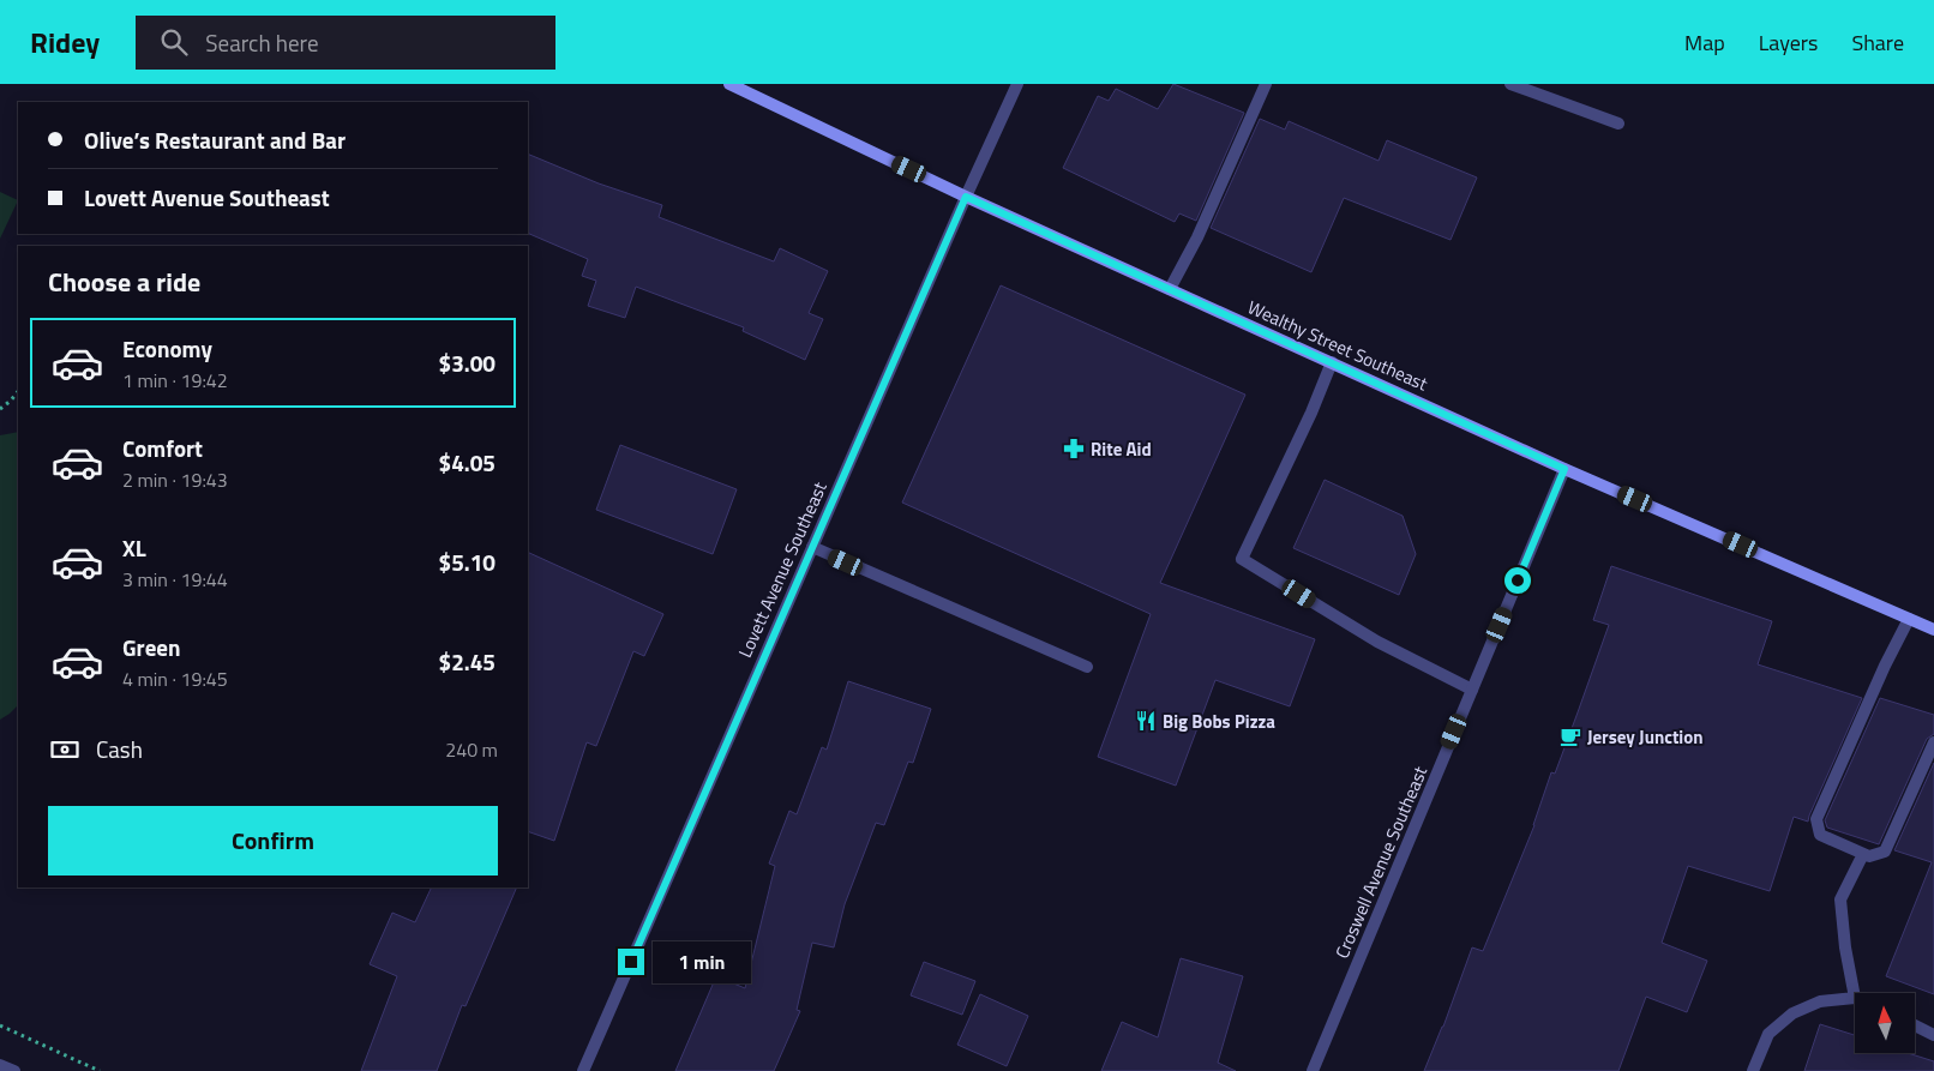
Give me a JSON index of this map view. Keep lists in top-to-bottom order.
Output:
{
  "streets": {
    "main road": ["Wealthy Street Southeast"],
    "street": ["Lovett Avenue Southeast", "Croswell Avenue Southeast"]
  },
  "crossings": [
    ["Wealthy Street Southeast", "Lovett Avenue Southeast"],
    ["Wealthy Street Southeast", "Croswell Avenue Southeast"]
  ],
  "places": {
    "pharmacy": ["Rite Aid"],
    "restaurant": ["Big Bobs Pizza"],
    "cafe": ["Jersey Junction"]
  },
  "north": "top",
  "page": {
    "header": "Ridey",
    "search": "Search here",
    "nav": ["Map", "Layers", "Share"],
    "banner": ["Olive’s Restaurant and Bar", "Lovett Avenue Southeast"],
    "heading": "Choose a ride",
    "list": [
      {
        "name": "Economy",
        "note": "1 min · 19:42",
        "value": "$3.00"
      },
      {
        "name": "Comfort",
        "note": "2 min · 19:43",
        "value": "$4.05"
      },
      {
        "name": "XL",
        "note": "3 min · 19:44",
        "value": "$5.10"
      },
      {
        "name": "Green",
        "note": "4 min · 19:45",
        "value": "$2.45"
      }
    ],
    "pay": ["Cash", "240 m"],
    "buttons": "Confirm",
    "bubble": "1 min"
  }
}
